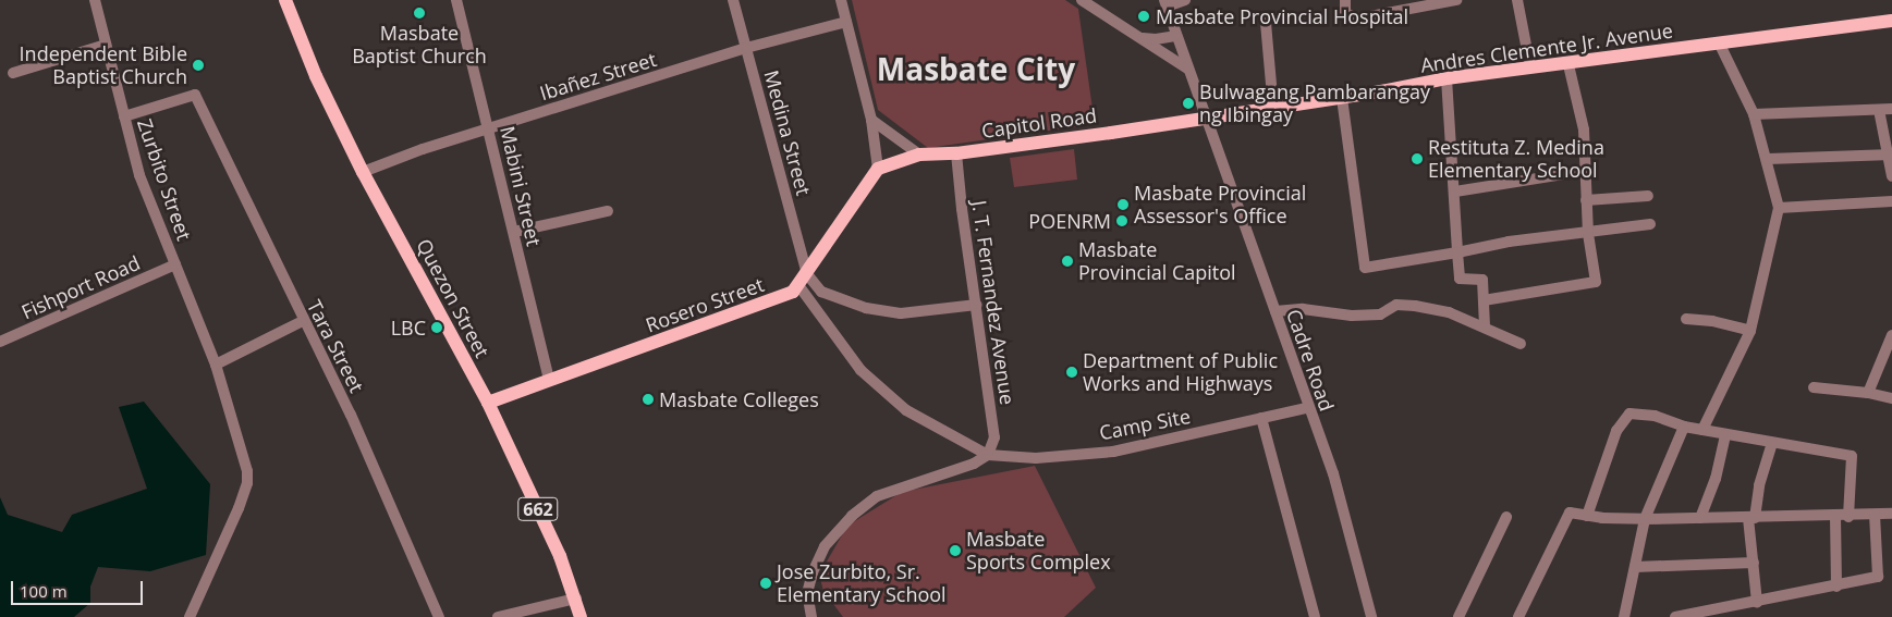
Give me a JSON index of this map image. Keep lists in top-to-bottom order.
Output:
{
  "streets": {
    "main road": [
      "Andres Clemente Jr. Avenue",
      "Capitol Road",
      "Quezon Street",
      "Rosero Street",
      "662"
    ],
    "street": [
      "Ibañez Street",
      "Medina Street",
      "Zurbito Street",
      "Mabini Street",
      "Fishport Road",
      "J. T. Fernandez Avenue",
      "Tara Street",
      "Cadre Road",
      "Camp Site"
    ]
  },
  "crossings": [
    ["Andres Clemente Jr. Avenue", "Capitol Road"],
    ["Andres Clemente Jr. Avenue", "Cadre Road"],
    ["Ibañez Street", "Medina Street"],
    ["Ibañez Street", "Mabini Street"],
    ["Ibañez Street", "Quezon Street"],
    ["Capitol Road", "J. T. Fernandez Avenue"],
    ["Capitol Road", "Rosero Street"],
    ["Capitol Road", "Cadre Road"],
    ["Medina Street", "Rosero Street"],
    ["Zurbito Street", "Fishport Road"],
    ["Zurbito Street", "Tara Street"],
    ["Mabini Street", "Rosero Street"],
    ["Quezon Street", "Rosero Street"],
    ["J. T. Fernandez Avenue", "Camp Site"],
    ["Cadre Road", "Camp Site"]
  ],
  "districts": ["Masbate City"],
  "places": [
    "Masbate Baptist Church",
    "Masbate Provincial Hospital",
    "Independent Bible Baptist Church",
    "Bulwagang Pambarangay ng Ibingay",
    "Restituta Z. Medina Elementary School",
    "Masbate Provincial Assessor's Office",
    "POENRM",
    "Masbate Provincial Capitol",
    "LBC",
    "Department of Public Works and Highways",
    "Masbate Colleges",
    "Masbate Sports Complex",
    "Jose Zurbito, Sr. Elementary School"
  ],
  "scale_bar": "100 m"
}
